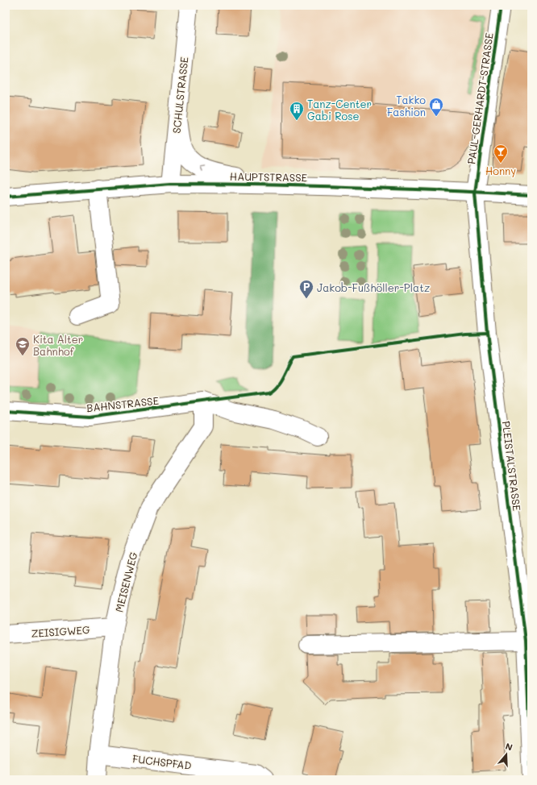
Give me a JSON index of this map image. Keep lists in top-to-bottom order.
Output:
{
  "streets": {
    "street": [
      "SCHULSTRASSE",
      "PAUL-GERHARDT-STRASSE",
      "HAUPTSTRASSE",
      "BAHNSTRASSE",
      "PLEISTALSTRASSE",
      "MEISENWEG",
      "ZEISIGWEG",
      "FUCHSPFAD"
    ]
  },
  "crossings": [
    ["SCHULSTRASSE", "HAUPTSTRASSE"],
    ["PAUL-GERHARDT-STRASSE", "HAUPTSTRASSE"],
    ["PAUL-GERHARDT-STRASSE", "PLEISTALSTRASSE"],
    ["HAUPTSTRASSE", "PLEISTALSTRASSE"],
    ["BAHNSTRASSE", "MEISENWEG"],
    ["MEISENWEG", "ZEISIGWEG"],
    ["MEISENWEG", "FUCHSPFAD"]
  ],
  "places": {
    "shop": ["Takko Fashion"],
    "building": ["Tanz-Center Gabi Rose"],
    "bar": ["Honny"],
    "parking": ["Jakob-Fußhöller-Platz"],
    "school or university": ["Kita Alter Bahnhof"]
  },
  "north": "top"
}
